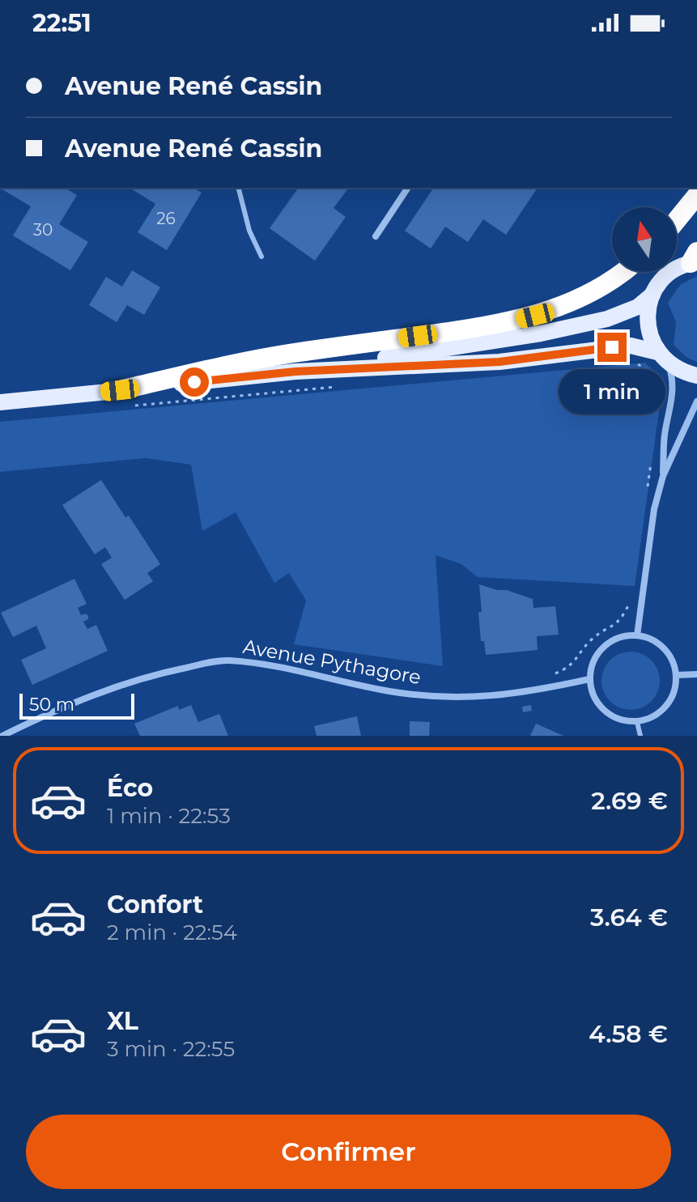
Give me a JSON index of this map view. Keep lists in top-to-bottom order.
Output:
{
  "streets": {
    "street": ["Avenue Pythagore"]
  },
  "house_numbers": ["26", "30"],
  "scale_bar": "50 m",
  "north": "top",
  "page": {
    "status": "22:51",
    "banner": ["Avenue René Cassin", "Avenue René Cassin"],
    "bubble": "1 min",
    "scale": "50 m",
    "list": [
      {
        "name": "Éco",
        "note": "1 min · 22:53",
        "value": "2.69 €"
      },
      {
        "name": "Confort",
        "note": "2 min · 22:54",
        "value": "3.64 €"
      },
      {
        "name": "XL",
        "note": "3 min · 22:55",
        "value": "4.58 €"
      }
    ],
    "buttons": "Confirmer"
  }
}
